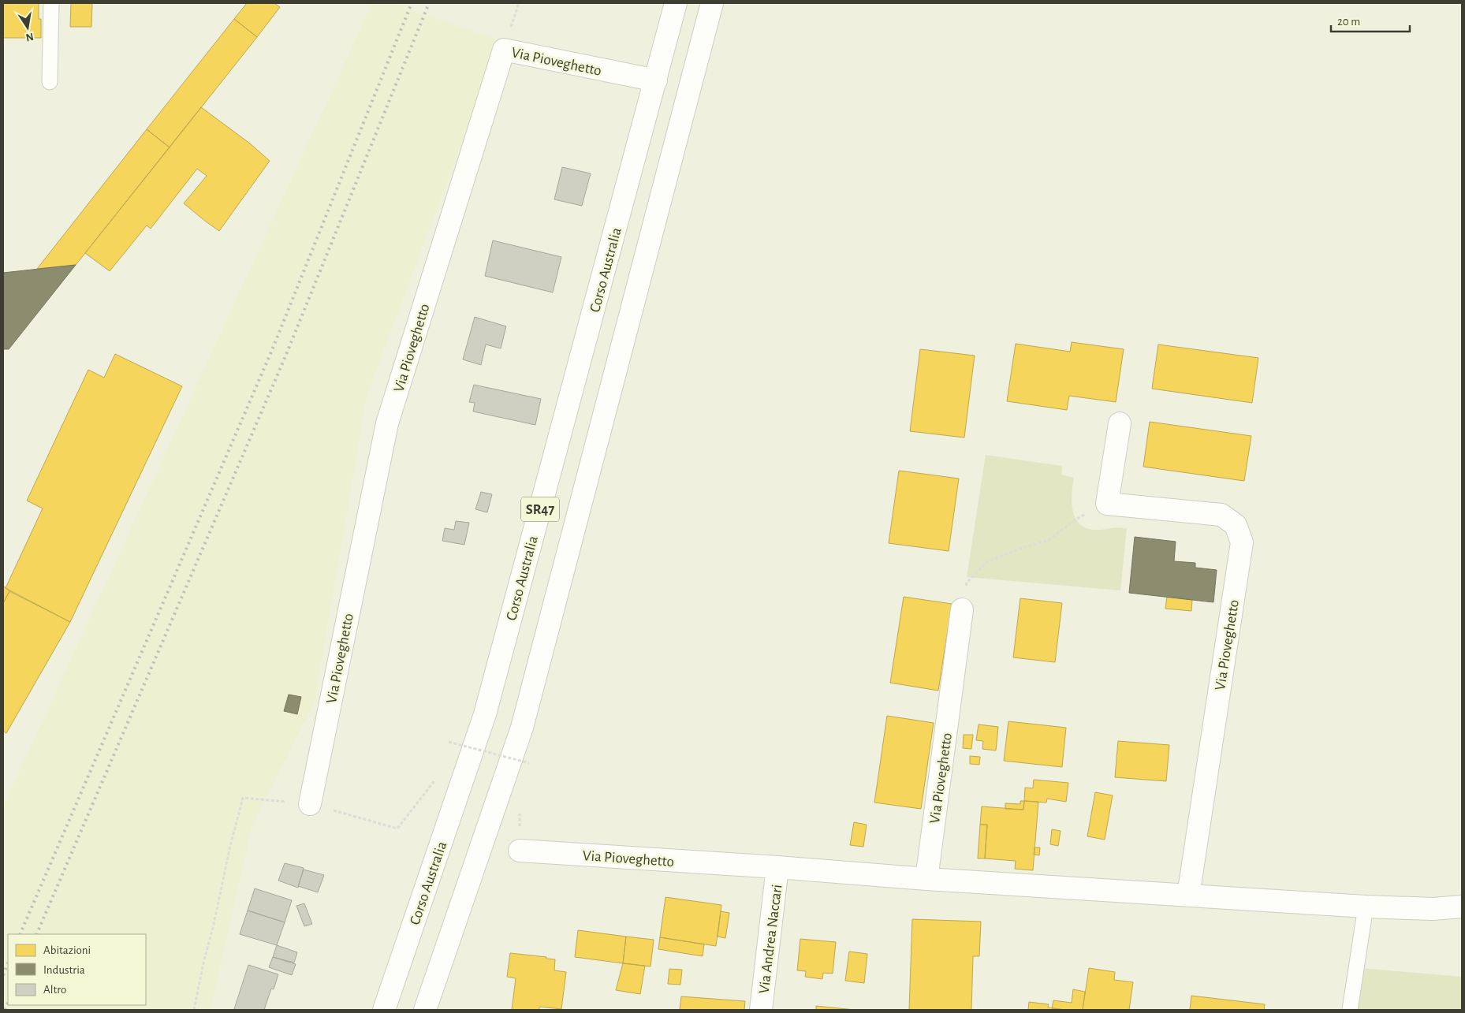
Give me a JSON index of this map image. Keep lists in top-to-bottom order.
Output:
{
  "streets": {
    "main road": [
      "Via Pioveghetto",
      "Corso Australia",
      "SR47",
      "Via Andrea Naccari"
    ]
  },
  "crossings": [
    ["Via Pioveghetto", "Corso Australia"],
    ["Via Pioveghetto", "Via Andrea Naccari"]
  ],
  "legend": ["Abitazioni", "Industria", "Altro"],
  "scale_bar": "20 m",
  "north": "bottom"
}
